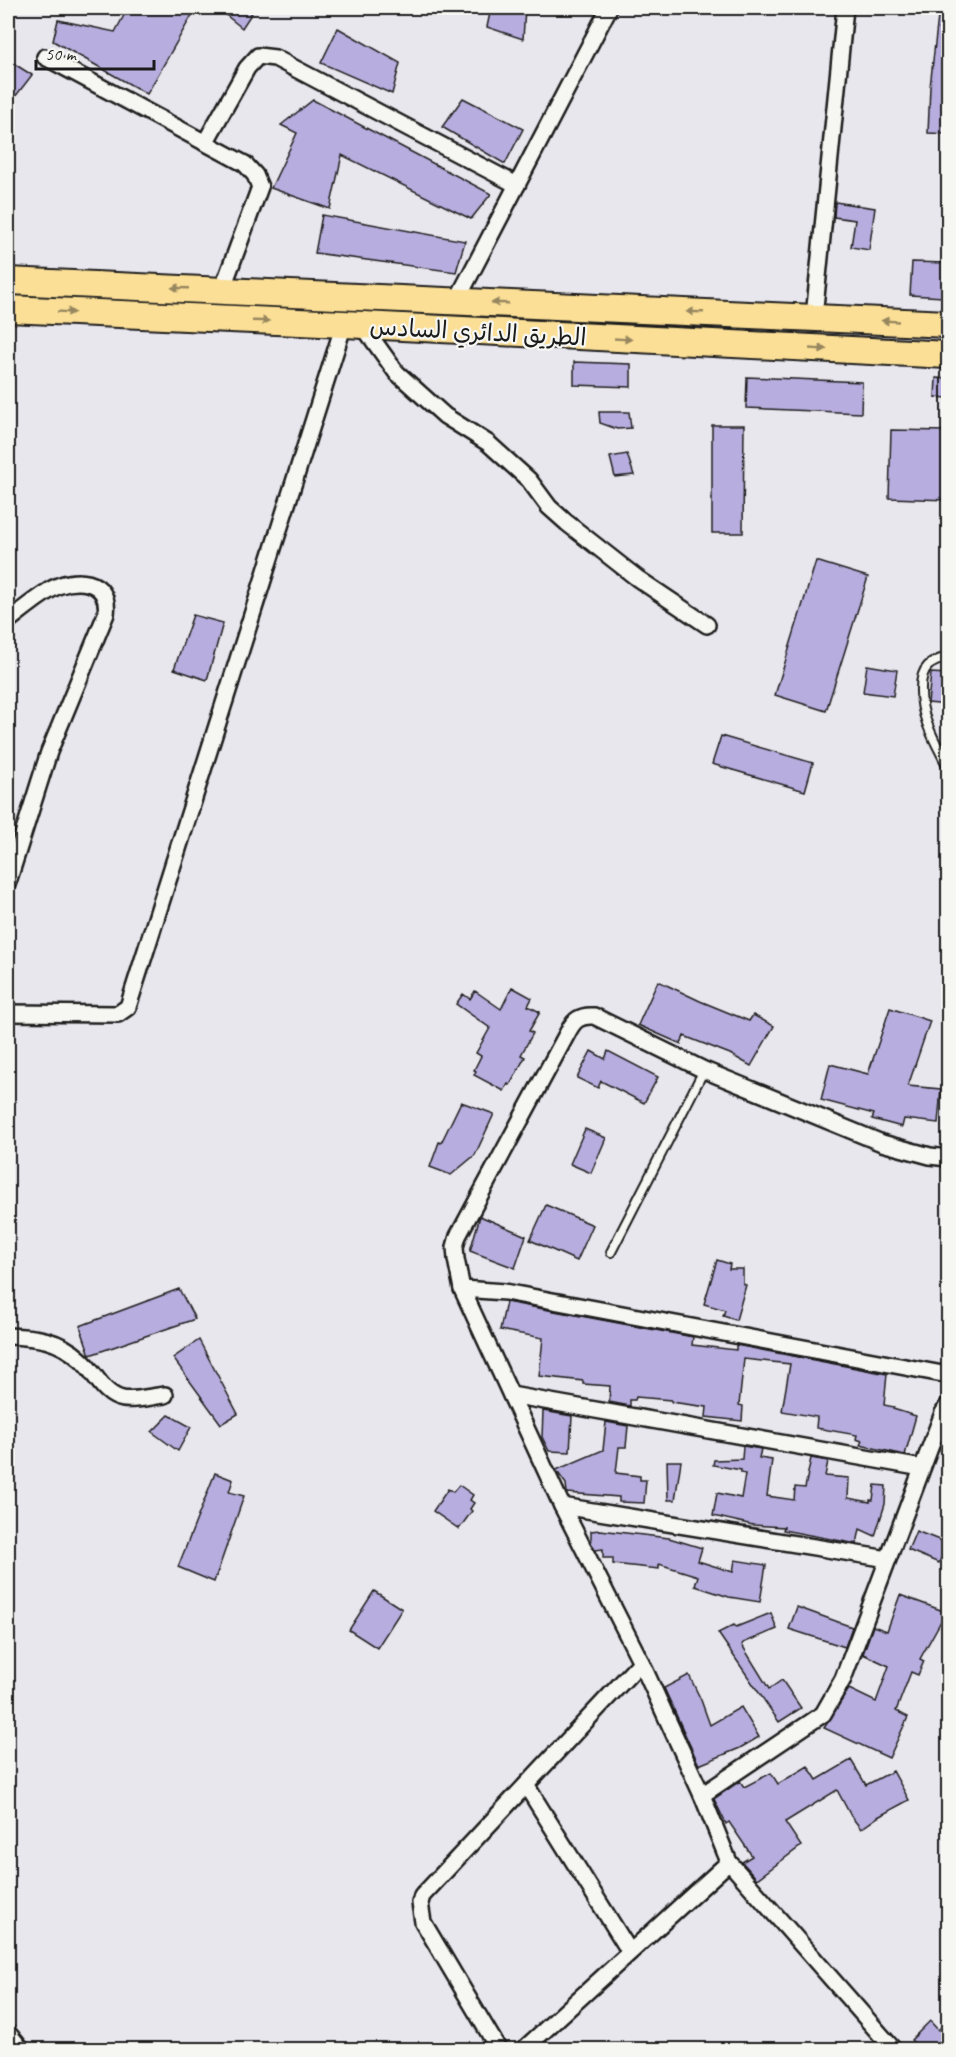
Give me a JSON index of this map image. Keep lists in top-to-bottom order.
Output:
{
  "streets": {
    "highway": ["الطريق الدائري السادس"]
  },
  "scale_bar": "50 m"
}
